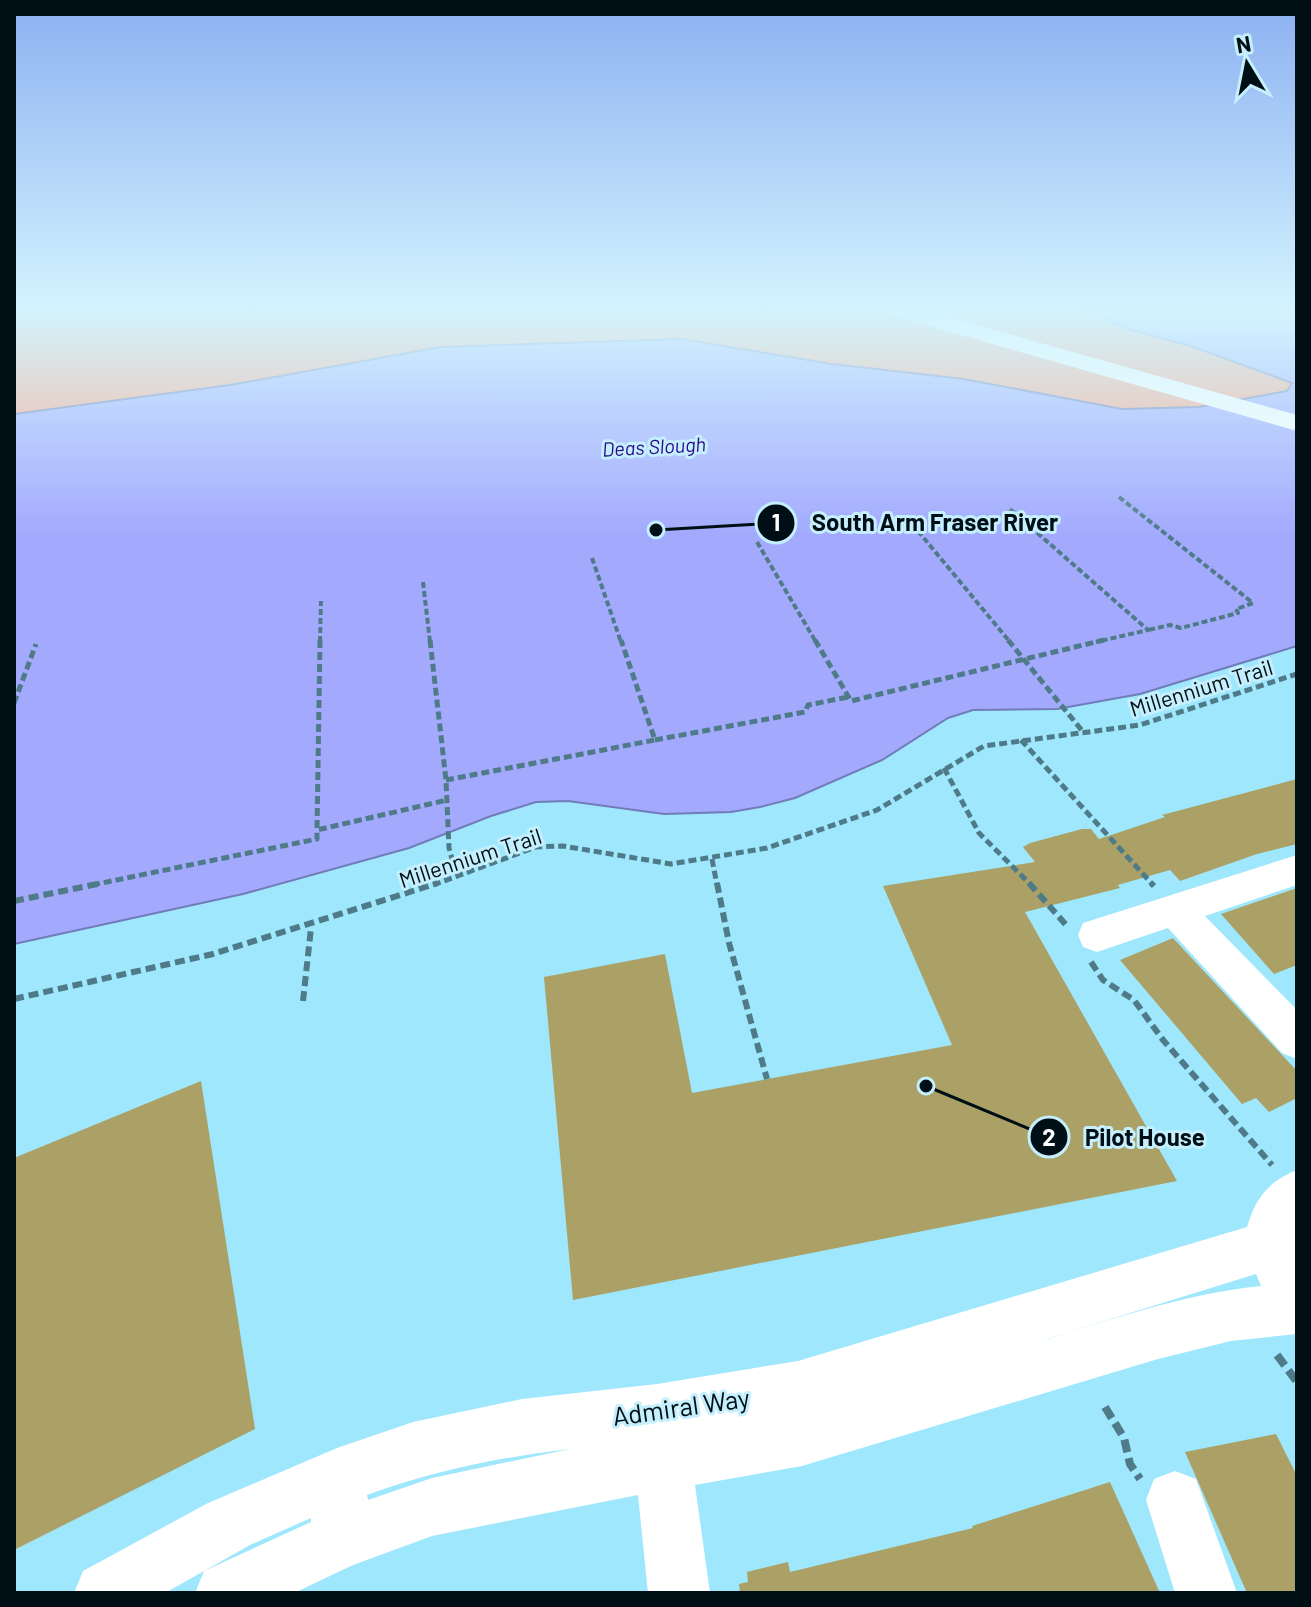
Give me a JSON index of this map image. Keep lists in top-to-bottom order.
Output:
{
  "streets": {
    "street": ["Admiral Way"],
    "path": ["Millennium Trail"]
  },
  "water": ["Deas Slough"],
  "places": ["South Arm Fraser River", "Pilot House"],
  "north": "top"
}
